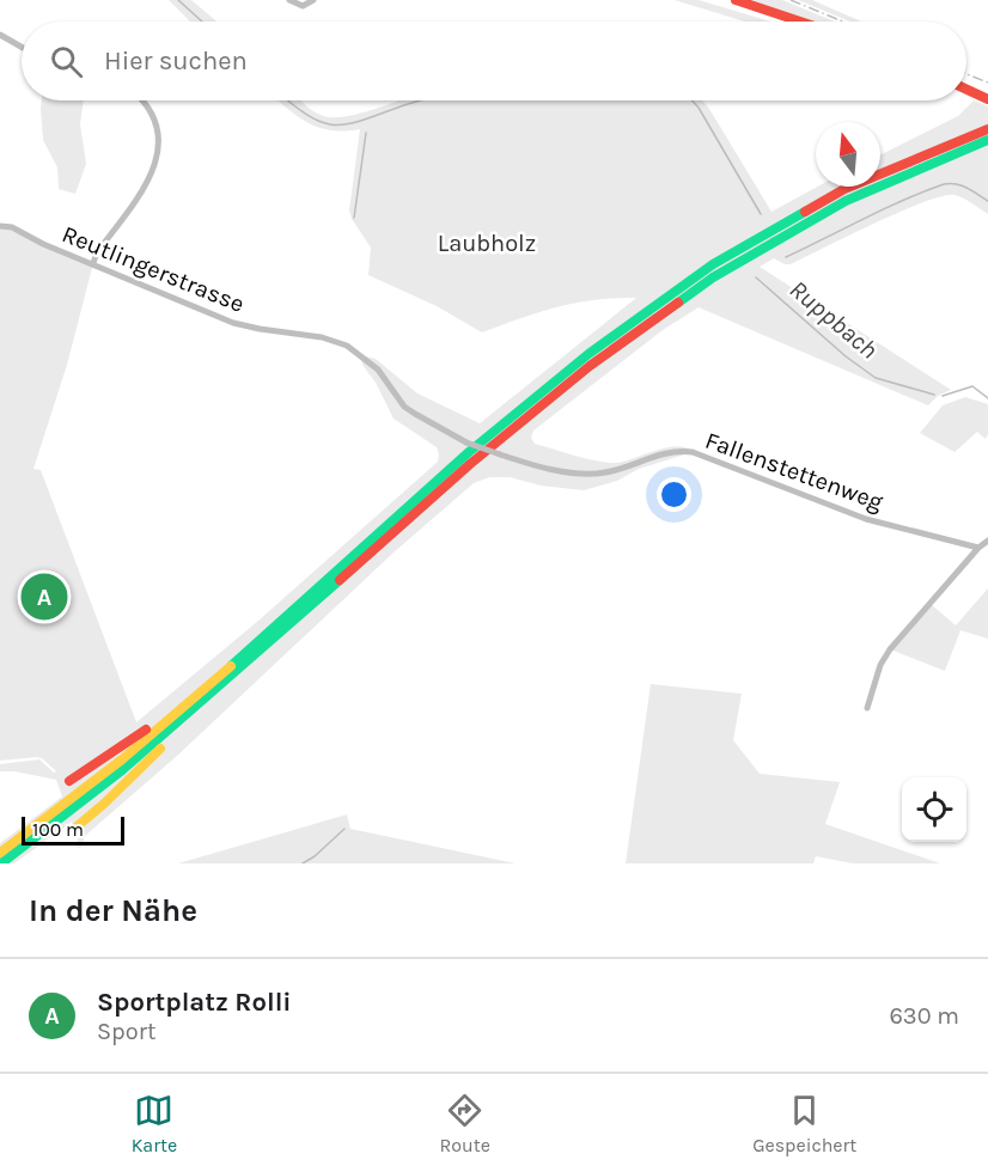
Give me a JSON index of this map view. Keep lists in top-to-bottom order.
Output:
{
  "streets": {
    "street": ["Reutlingerstrasse", "Fallenstettenweg"]
  },
  "crossings": [
    ["Reutlingerstrasse", "Fallenstettenweg"]
  ],
  "water": ["Ruppbach"],
  "parks": ["Laubholz"],
  "scale_bar": "100 m",
  "north": "top",
  "page": {
    "search": "Hier suchen",
    "pins": "A",
    "scale": "100 m",
    "heading": "In der Nähe",
    "list": [
      {
        "mark": "A",
        "name": "Sportplatz Rolli",
        "note": "Sport",
        "value": "630 m"
      }
    ],
    "nav": ["Karte", "Route", "Gespeichert"]
  }
}
